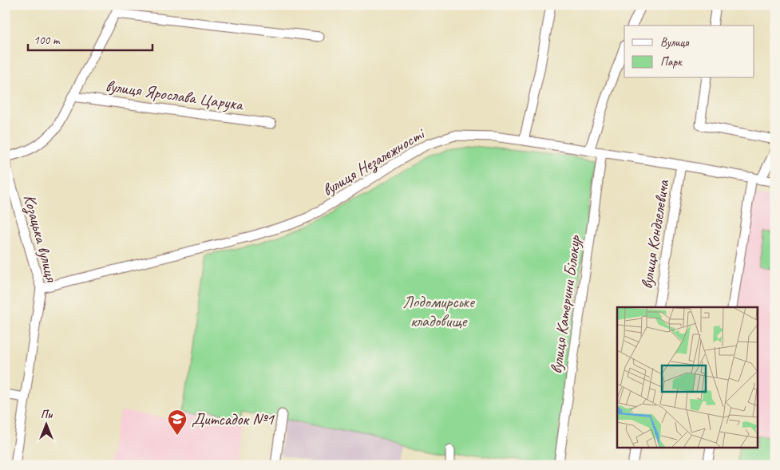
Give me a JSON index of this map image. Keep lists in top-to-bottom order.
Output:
{
  "streets": {
    "street": [
      "вулиця Ярослава Царука",
      "вулиця Незалежності",
      "вулиця Кондзелевича",
      "Козацька вулиця",
      "вулиця Катерини Білокур"
    ]
  },
  "crossings": [
    ["вулиця Незалежності", "вулиця Кондзелевича"],
    ["вулиця Незалежності", "Козацька вулиця"],
    ["вулиця Незалежності", "вулиця Катерини Білокур"]
  ],
  "parks": ["Лодомирське кладовище"],
  "places": {
    "school or university": ["Дитсадок №1"]
  },
  "legend": ["Вулиця", "Парк"],
  "scale_bar": "100 m",
  "north": "top"
}
